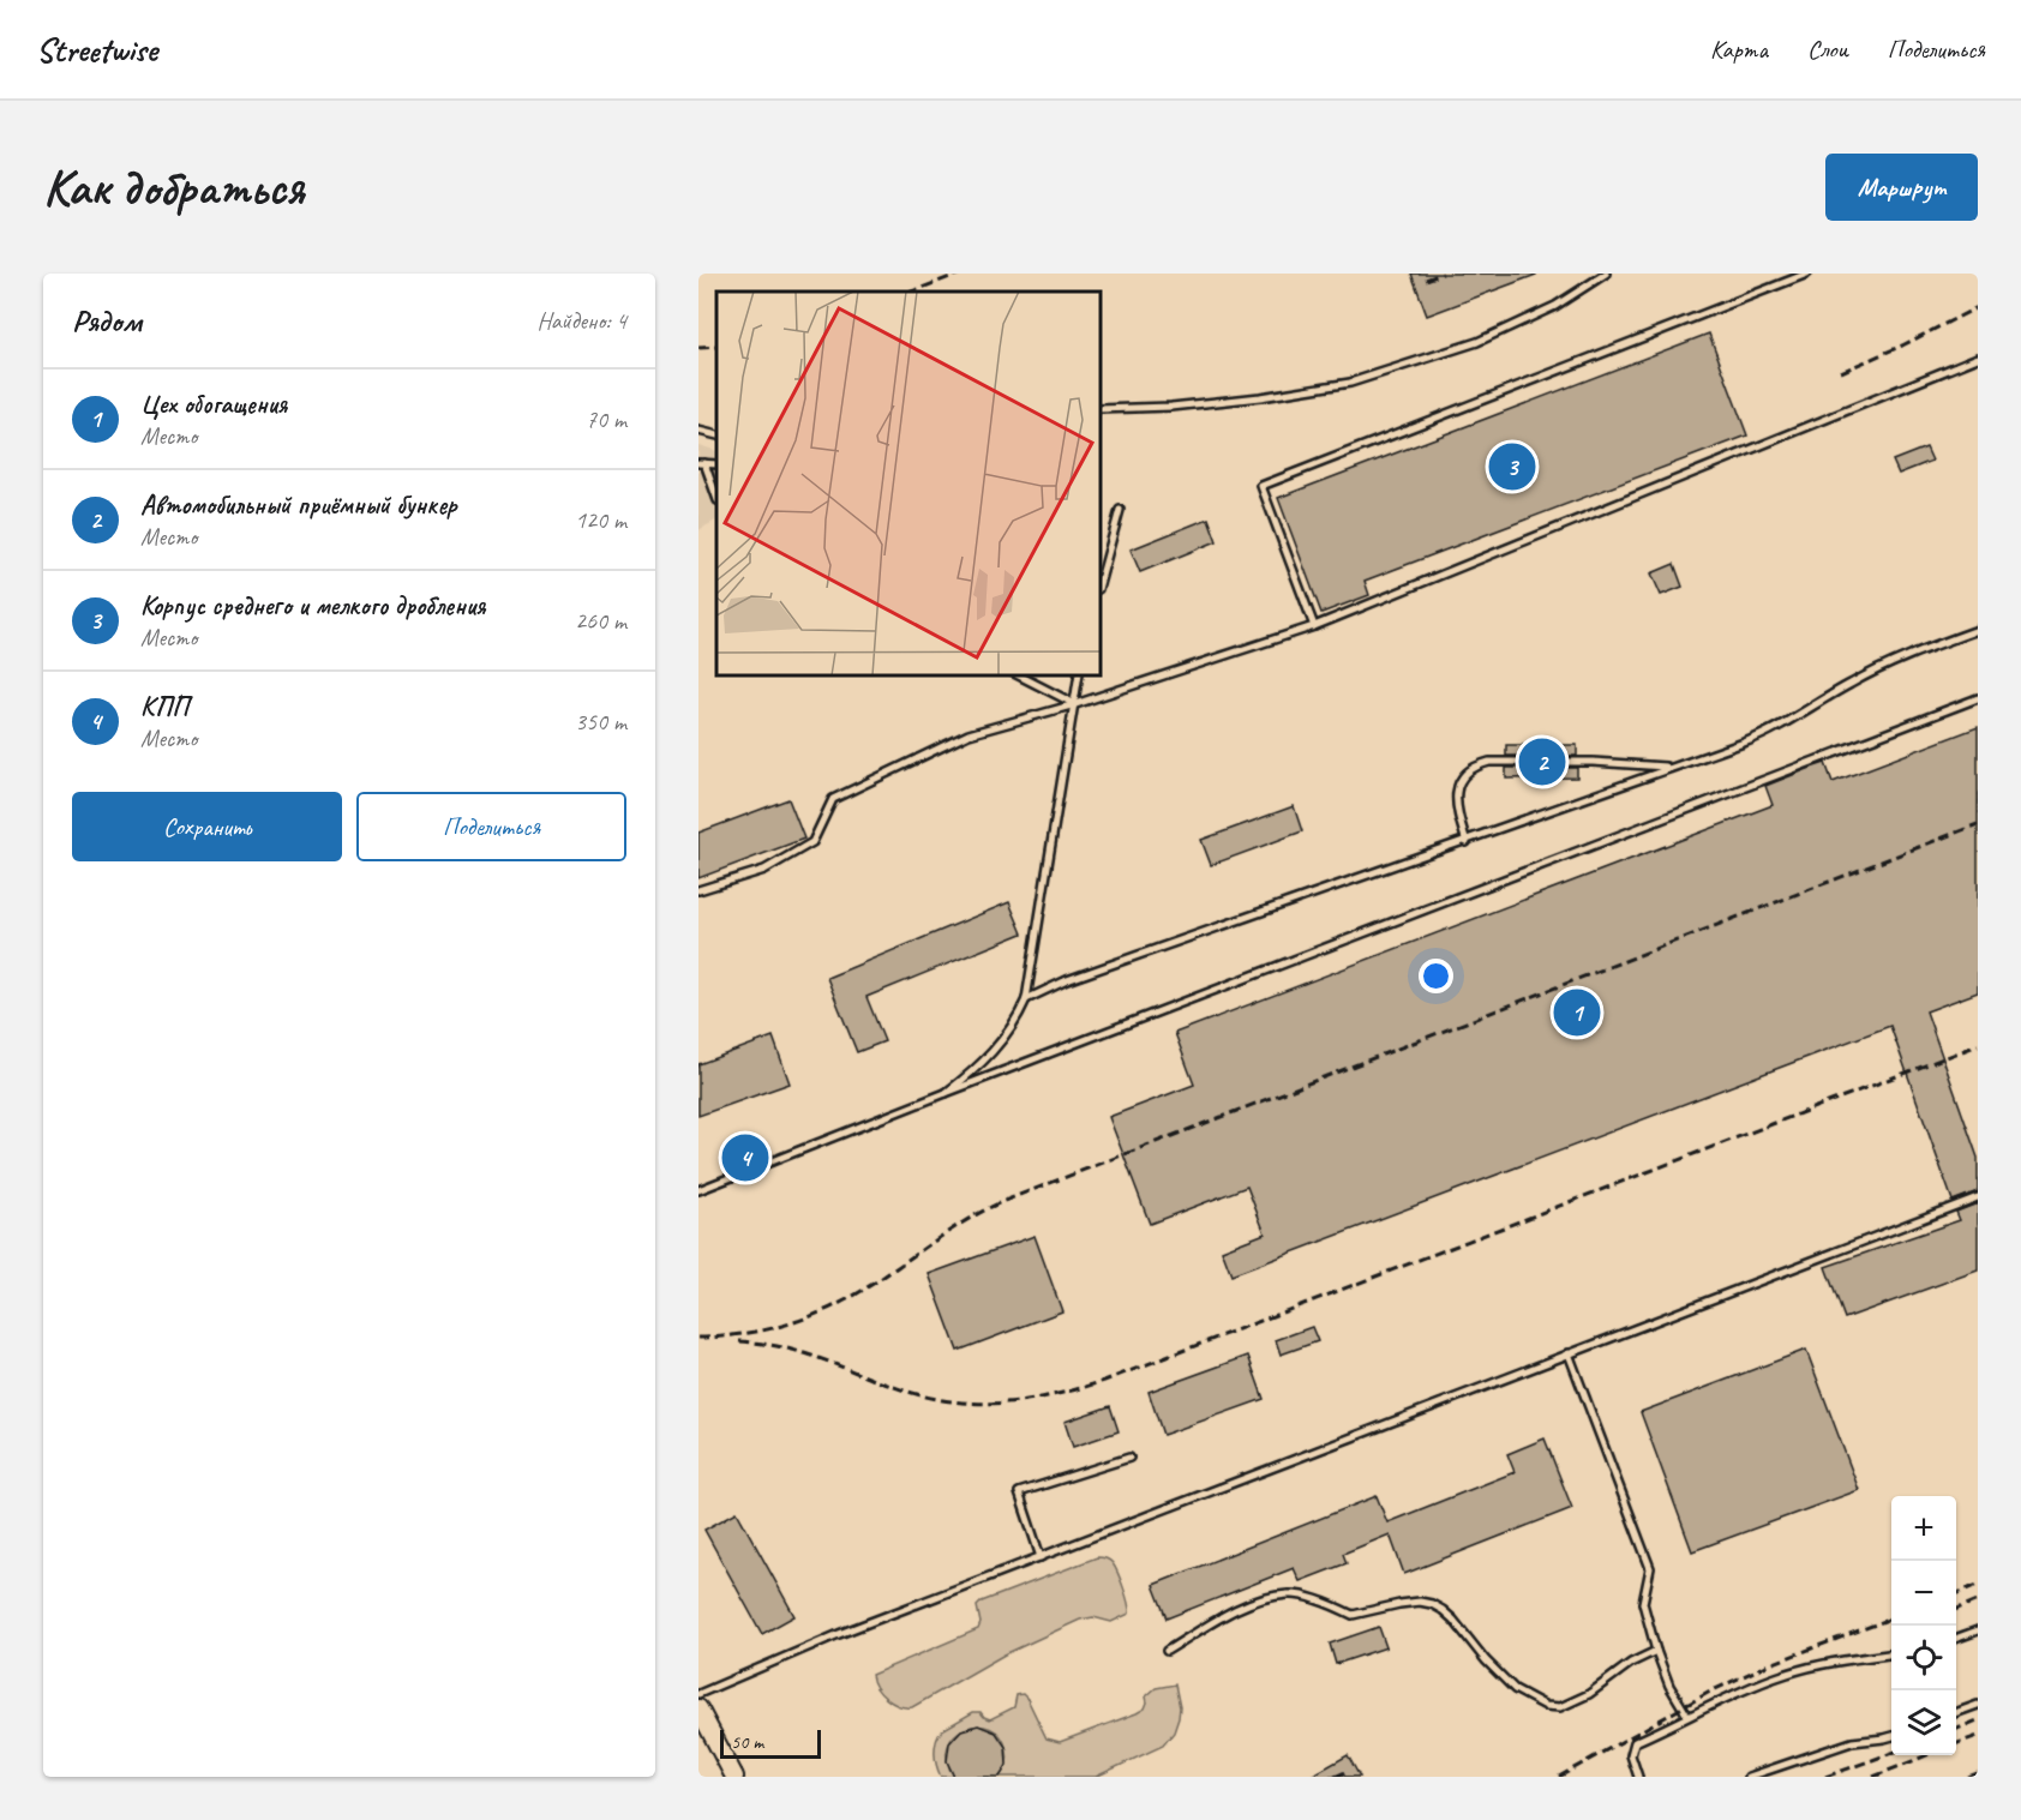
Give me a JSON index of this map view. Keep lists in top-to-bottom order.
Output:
{
  "scale_bar": "50 m",
  "page": {
    "header": "Streetwise",
    "nav": ["Карта", "Слои", "Поделиться"],
    "buttons": [
      "Маршрут",
      ["Сохранить", "Поделиться"]
    ],
    "title": "Как добраться",
    "heading": ["Рядом", "Найдено: 4"],
    "list": [
      {
        "mark": "1",
        "name": "Цех обогащения",
        "note": "Место",
        "value": "70 m"
      },
      {
        "mark": "2",
        "name": "Автомобильный приёмный бункер",
        "note": "Место",
        "value": "120 m"
      },
      {
        "mark": "3",
        "name": "Корпус среднего и мелкого дробления",
        "note": "Место",
        "value": "260 m"
      },
      {
        "mark": "4",
        "name": "КПП",
        "note": "Место",
        "value": "350 m"
      }
    ],
    "pins": [
      "3",
      "2",
      "1",
      "4"
    ],
    "map_buttons": ["+", "−"],
    "scale": "50 m"
  }
}
